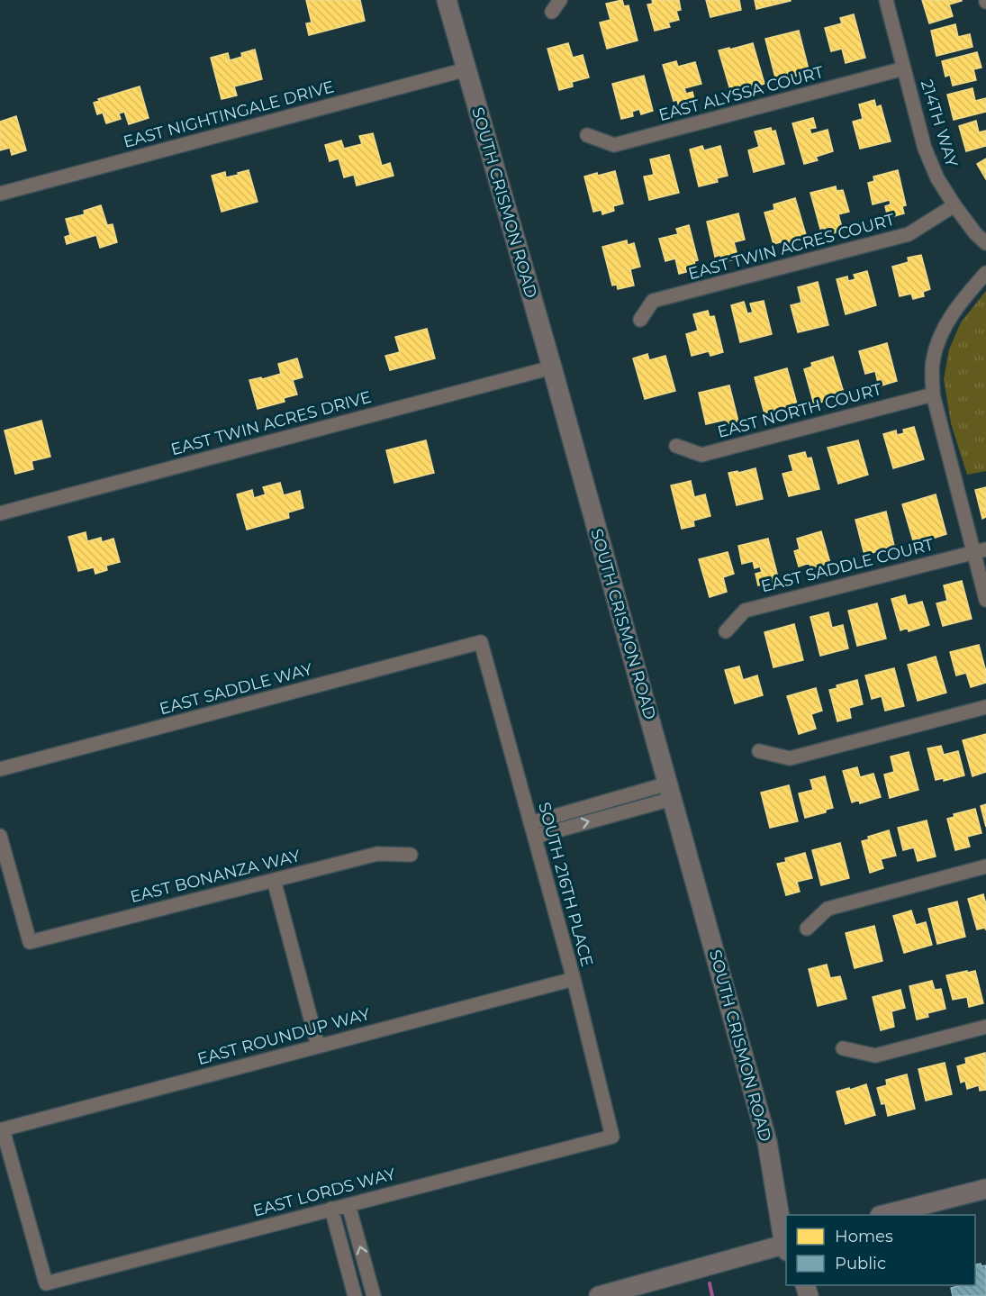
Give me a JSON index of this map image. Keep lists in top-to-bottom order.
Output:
{
  "streets": {
    "street": [
      "EAST ALYSSA COURT",
      "EAST NIGHTINGALE DRIVE",
      "214TH WAY",
      "SOUTH CRISMON ROAD",
      "EAST TWIN ACRES COURT",
      "EAST NORTH COURT",
      "EAST TWIN ACRES DRIVE",
      "EAST SADDLE COURT",
      "EAST SADDLE WAY",
      "EAST BONANZA WAY",
      "SOUTH 216TH PLACE",
      "EAST ROUNDUP WAY",
      "EAST LORDS WAY"
    ]
  },
  "crossings": [
    ["EAST ALYSSA COURT", "214TH WAY"],
    ["EAST NIGHTINGALE DRIVE", "SOUTH CRISMON ROAD"],
    ["214TH WAY", "EAST TWIN ACRES COURT"],
    ["SOUTH CRISMON ROAD", "EAST TWIN ACRES DRIVE"],
    ["EAST SADDLE WAY", "SOUTH 216TH PLACE"],
    ["SOUTH 216TH PLACE", "EAST ROUNDUP WAY"],
    ["SOUTH 216TH PLACE", "EAST LORDS WAY"],
    ["EAST ROUNDUP WAY", "EAST LORDS WAY"]
  ],
  "legend": ["Homes", "Public"]
}
